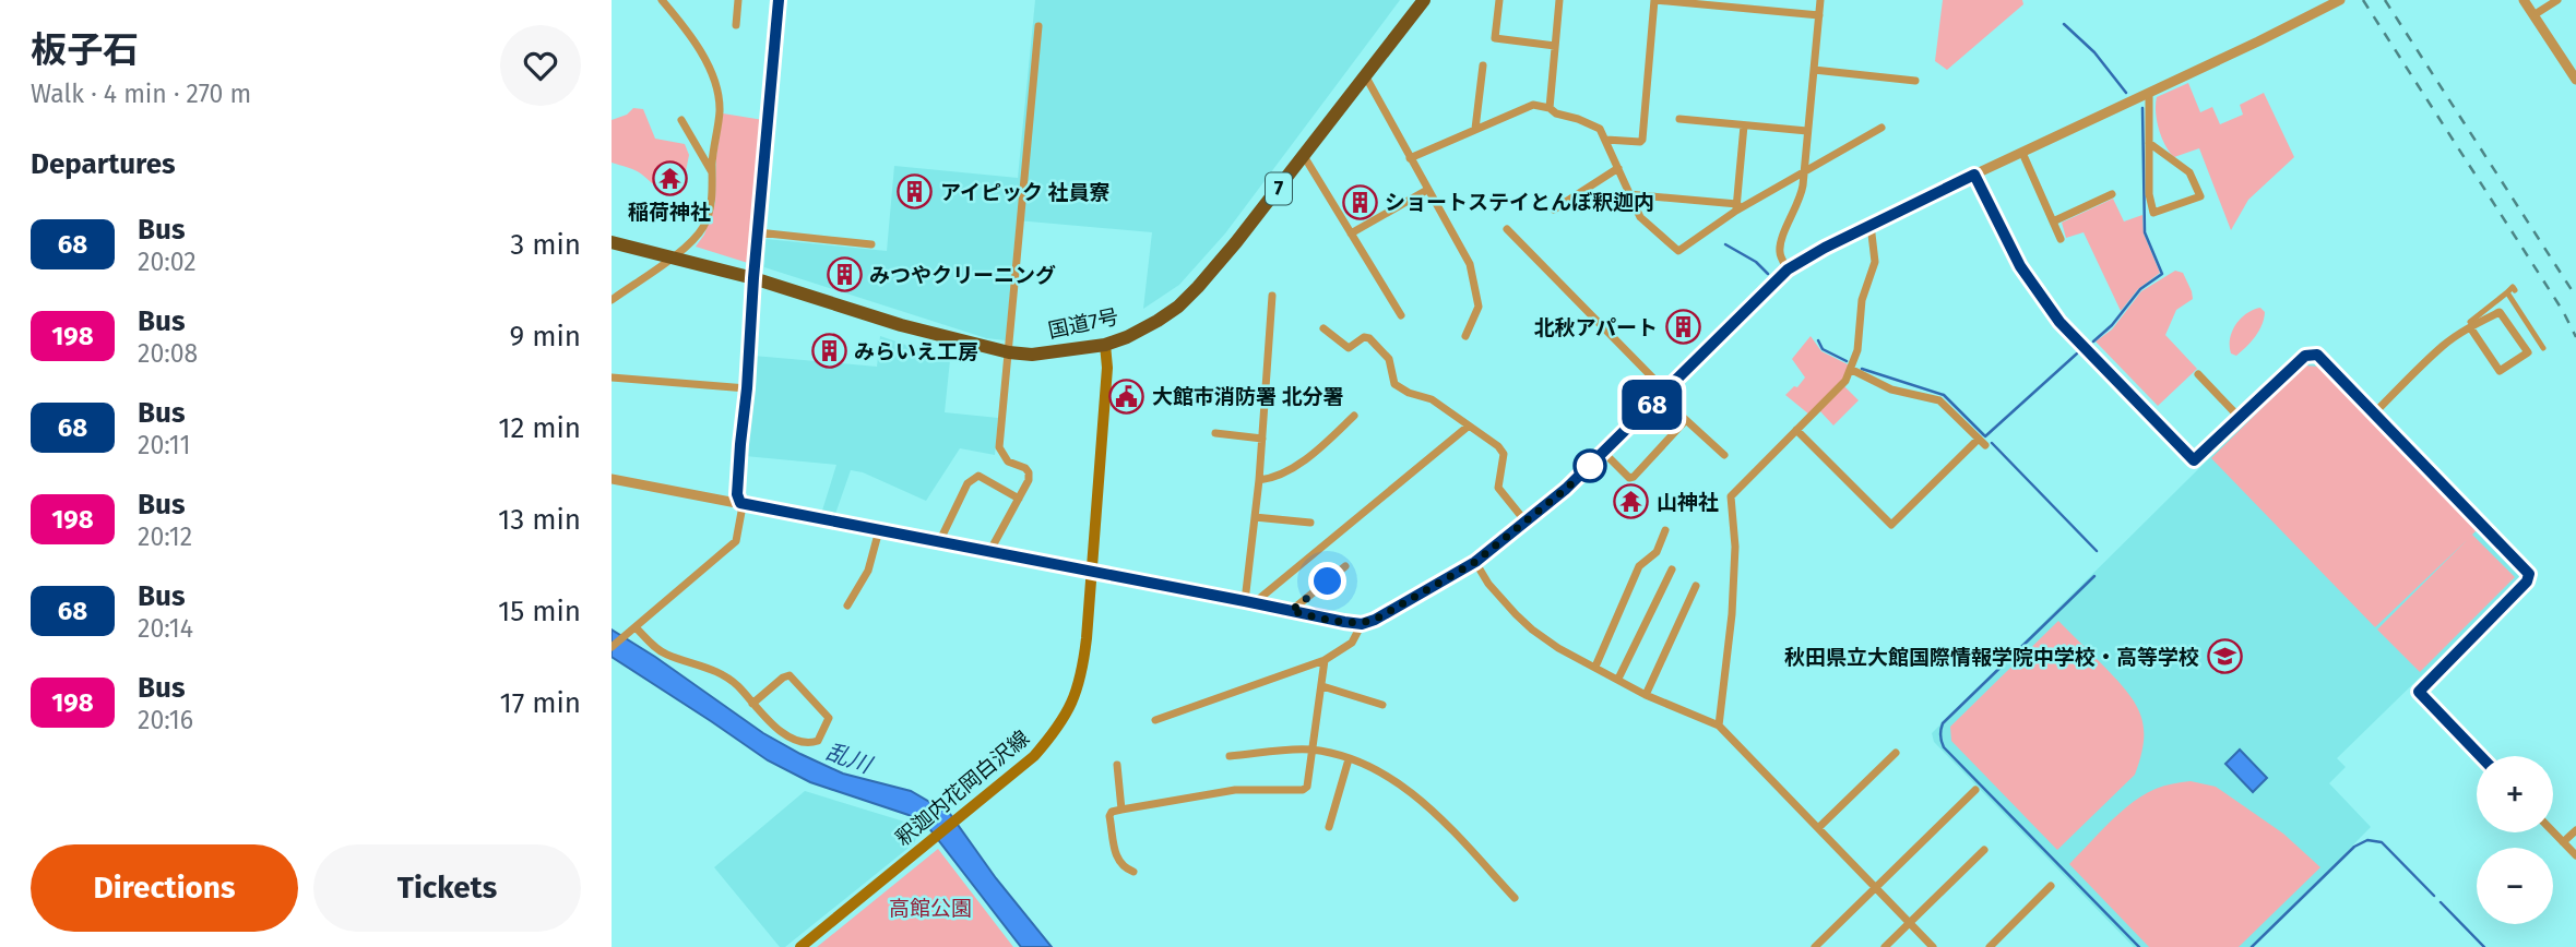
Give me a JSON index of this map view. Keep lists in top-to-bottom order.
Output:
{
  "streets": {
    "highway": ["7", "国道7号"],
    "main road": ["釈迦内花岡白沢線"]
  },
  "crossings": [
    ["国道7号", "釈迦内花岡白沢線"]
  ],
  "water": ["乱川"],
  "parks": ["高館公園"],
  "places": {
    "temple": ["稲荷神社", "山神社"],
    "building": [
      "アイピック 社員寮",
      "ショートステイとんぼ釈迦内",
      "みつやクリーニング",
      "北秋アパート",
      "みらいえ工房"
    ],
    "public building": ["大館市消防署 北分署"],
    "school or university": ["秋田県立大館国際情報学院中学校・高等学校"]
  },
  "lines": ["bus line 68"],
  "page": {
    "heading": [
      ["板子石", "Walk · 4 min · 270 m"],
      "Departures"
    ],
    "on_map": "68",
    "list": [
      {
        "mark": "68",
        "name": "Bus",
        "note": "20:02",
        "value": "3 min"
      },
      {
        "mark": "198",
        "name": "Bus",
        "note": "20:08",
        "value": "9 min"
      },
      {
        "mark": "68",
        "name": "Bus",
        "note": "20:11",
        "value": "12 min"
      },
      {
        "mark": "198",
        "name": "Bus",
        "note": "20:12",
        "value": "13 min"
      },
      {
        "mark": "68",
        "name": "Bus",
        "note": "20:14",
        "value": "15 min"
      },
      {
        "mark": "198",
        "name": "Bus",
        "note": "20:16",
        "value": "17 min"
      }
    ],
    "map_buttons": ["+", "−"],
    "buttons": ["Directions", "Tickets"]
  }
}
